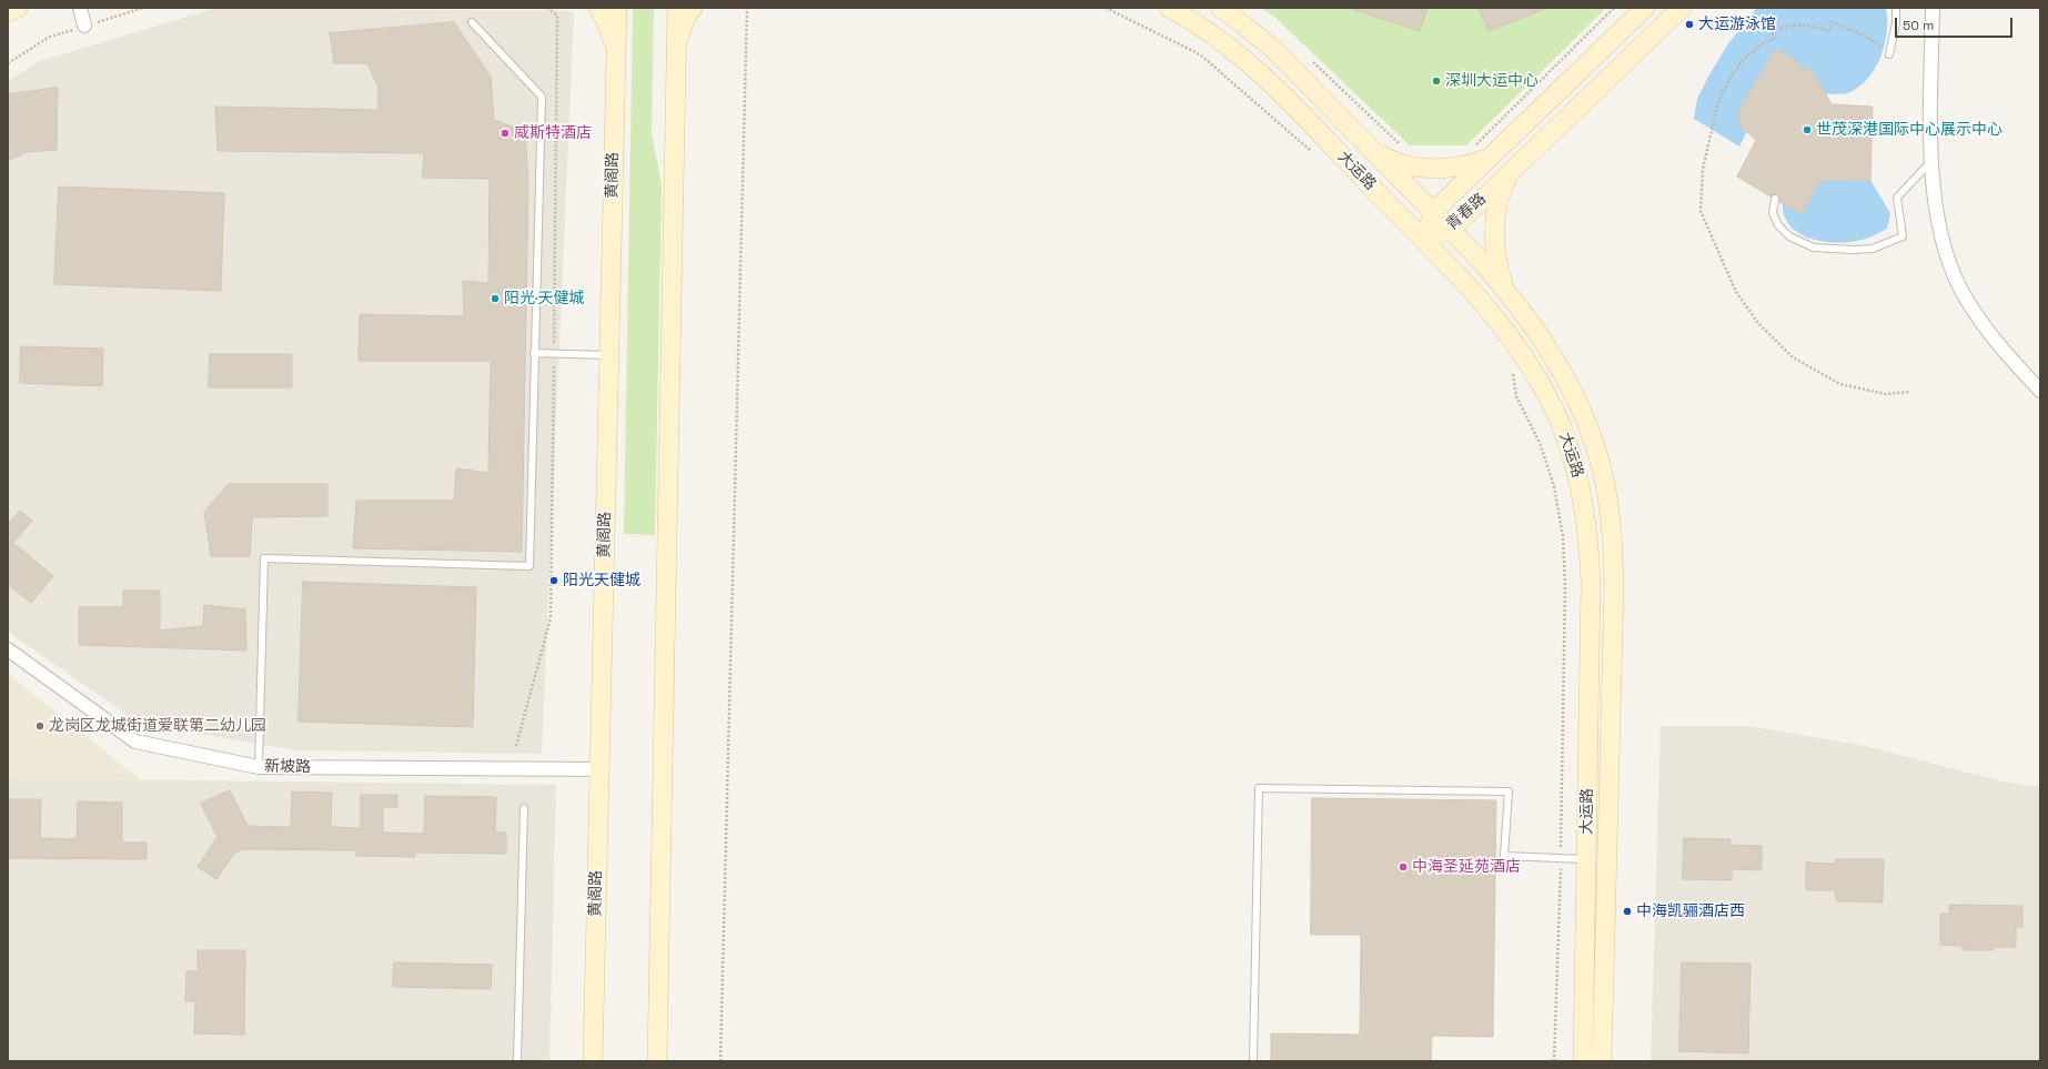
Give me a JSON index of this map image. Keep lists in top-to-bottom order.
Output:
{
  "streets": {
    "street": [
      "大运路",
      "黄阁路",
      "青春路",
      "新坡路"
    ]
  },
  "crossings": [
    ["大运路", "青春路"],
    ["黄阁路", "新坡路"]
  ],
  "places": [
    "大运游泳馆",
    "深圳大运中心",
    "世茂深港国际中心展示中心",
    "威斯特酒店",
    "阳光·天健城",
    "阳光天健城",
    "龙岗区龙城街道爱联第二幼儿园",
    "中海圣延苑酒店",
    "中海凯骊酒店西"
  ],
  "scale_bar": "50 m"
}
